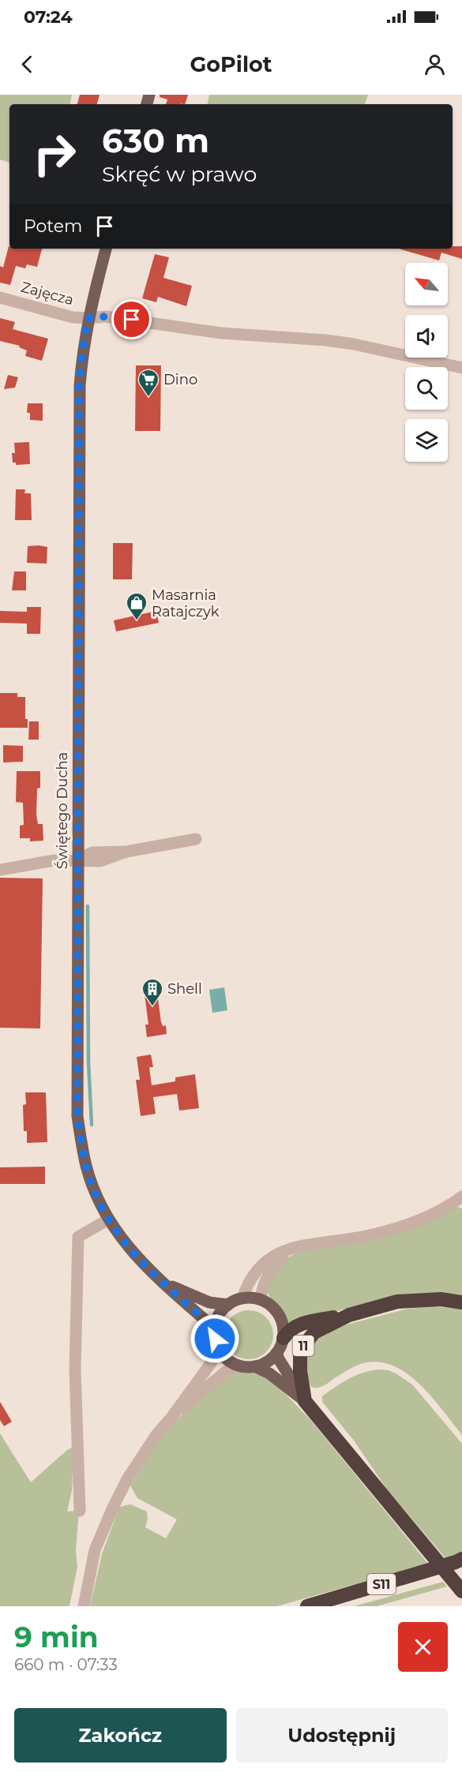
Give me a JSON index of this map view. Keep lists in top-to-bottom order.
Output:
{
  "streets": {
    "highway": ["11", "S11"],
    "main road": ["Świętego Ducha"],
    "street": ["Zajęcza"]
  },
  "crossings": [
    ["Zajęcza", "Świętego Ducha"],
    ["Świętego Ducha", "11"]
  ],
  "places": {
    "supermarket": ["Dino"],
    "shop": ["Masarnia Ratajczyk"],
    "building": ["Shell"]
  },
  "north": "top left",
  "page": {
    "status": "07:24",
    "header": "GoPilot",
    "turn": ["630 m", "Skręć w prawo"],
    "then": "Potem",
    "heading": ["9 min", "660 m · 07:33"],
    "buttons": ["Zakończ", "Udostępnij"]
  }
}
